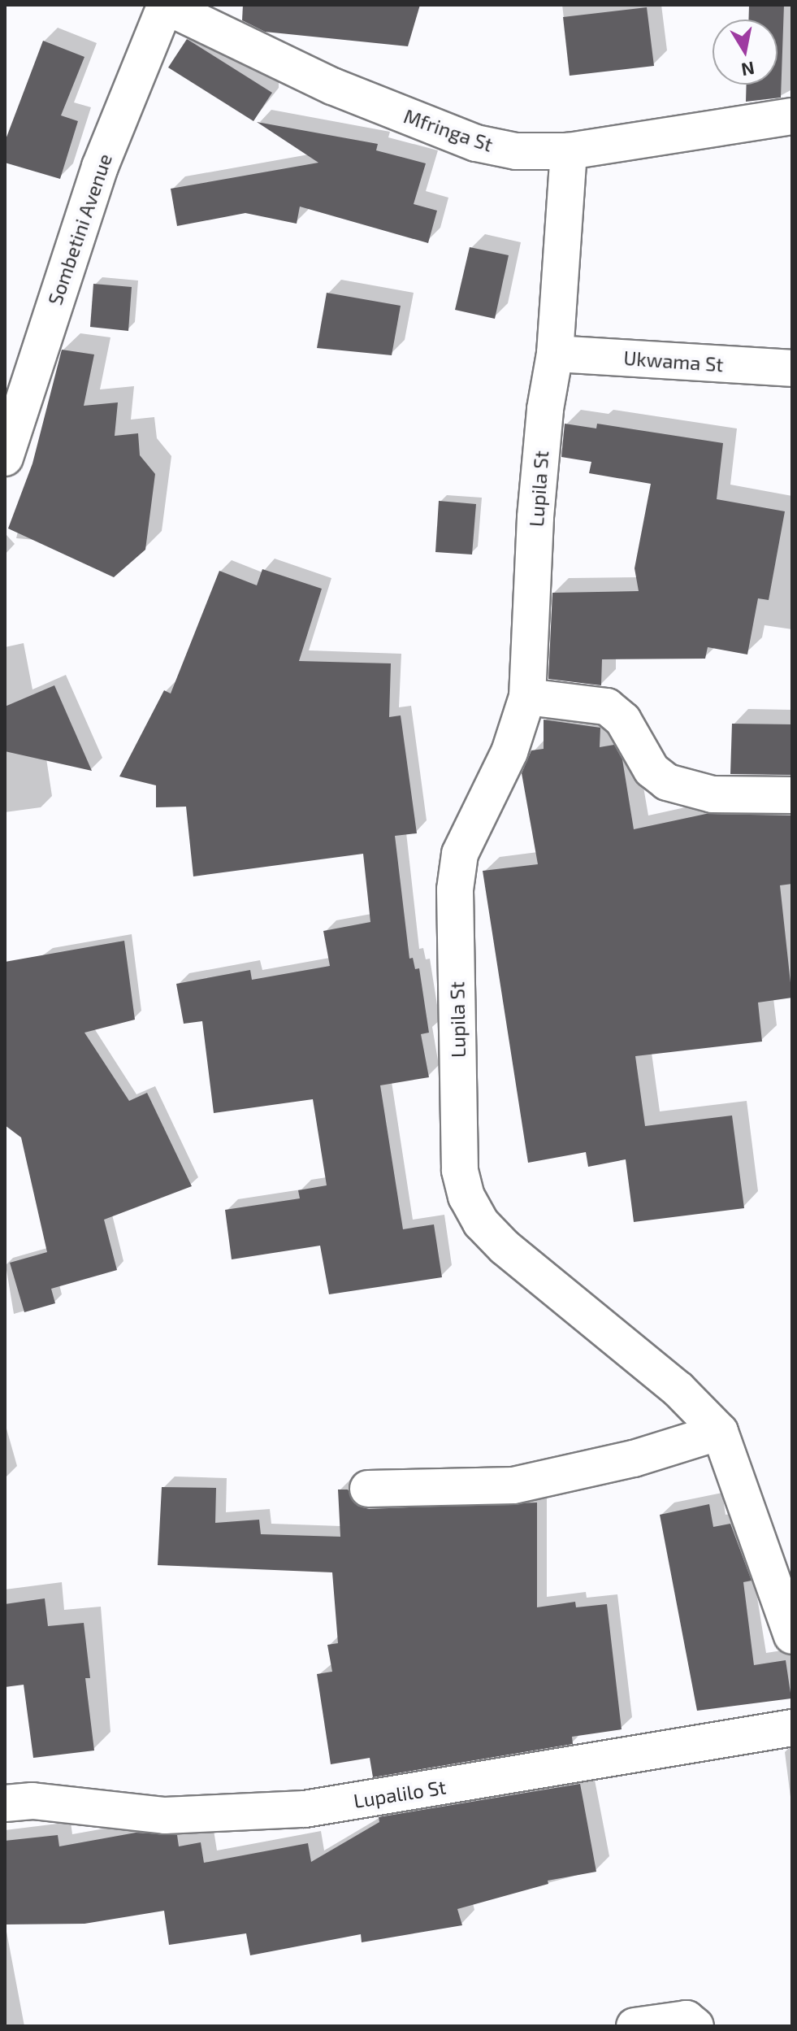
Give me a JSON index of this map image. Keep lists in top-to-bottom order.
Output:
{
  "streets": {
    "street": [
      "Mfringa St",
      "Sombetini Avenue",
      "Ukwama St",
      "Lupila St",
      "Lupalilo St"
    ]
  },
  "crossings": [
    ["Mfringa St", "Sombetini Avenue"],
    ["Mfringa St", "Lupila St"],
    ["Ukwama St", "Lupila St"]
  ],
  "north": "bottom"
}
